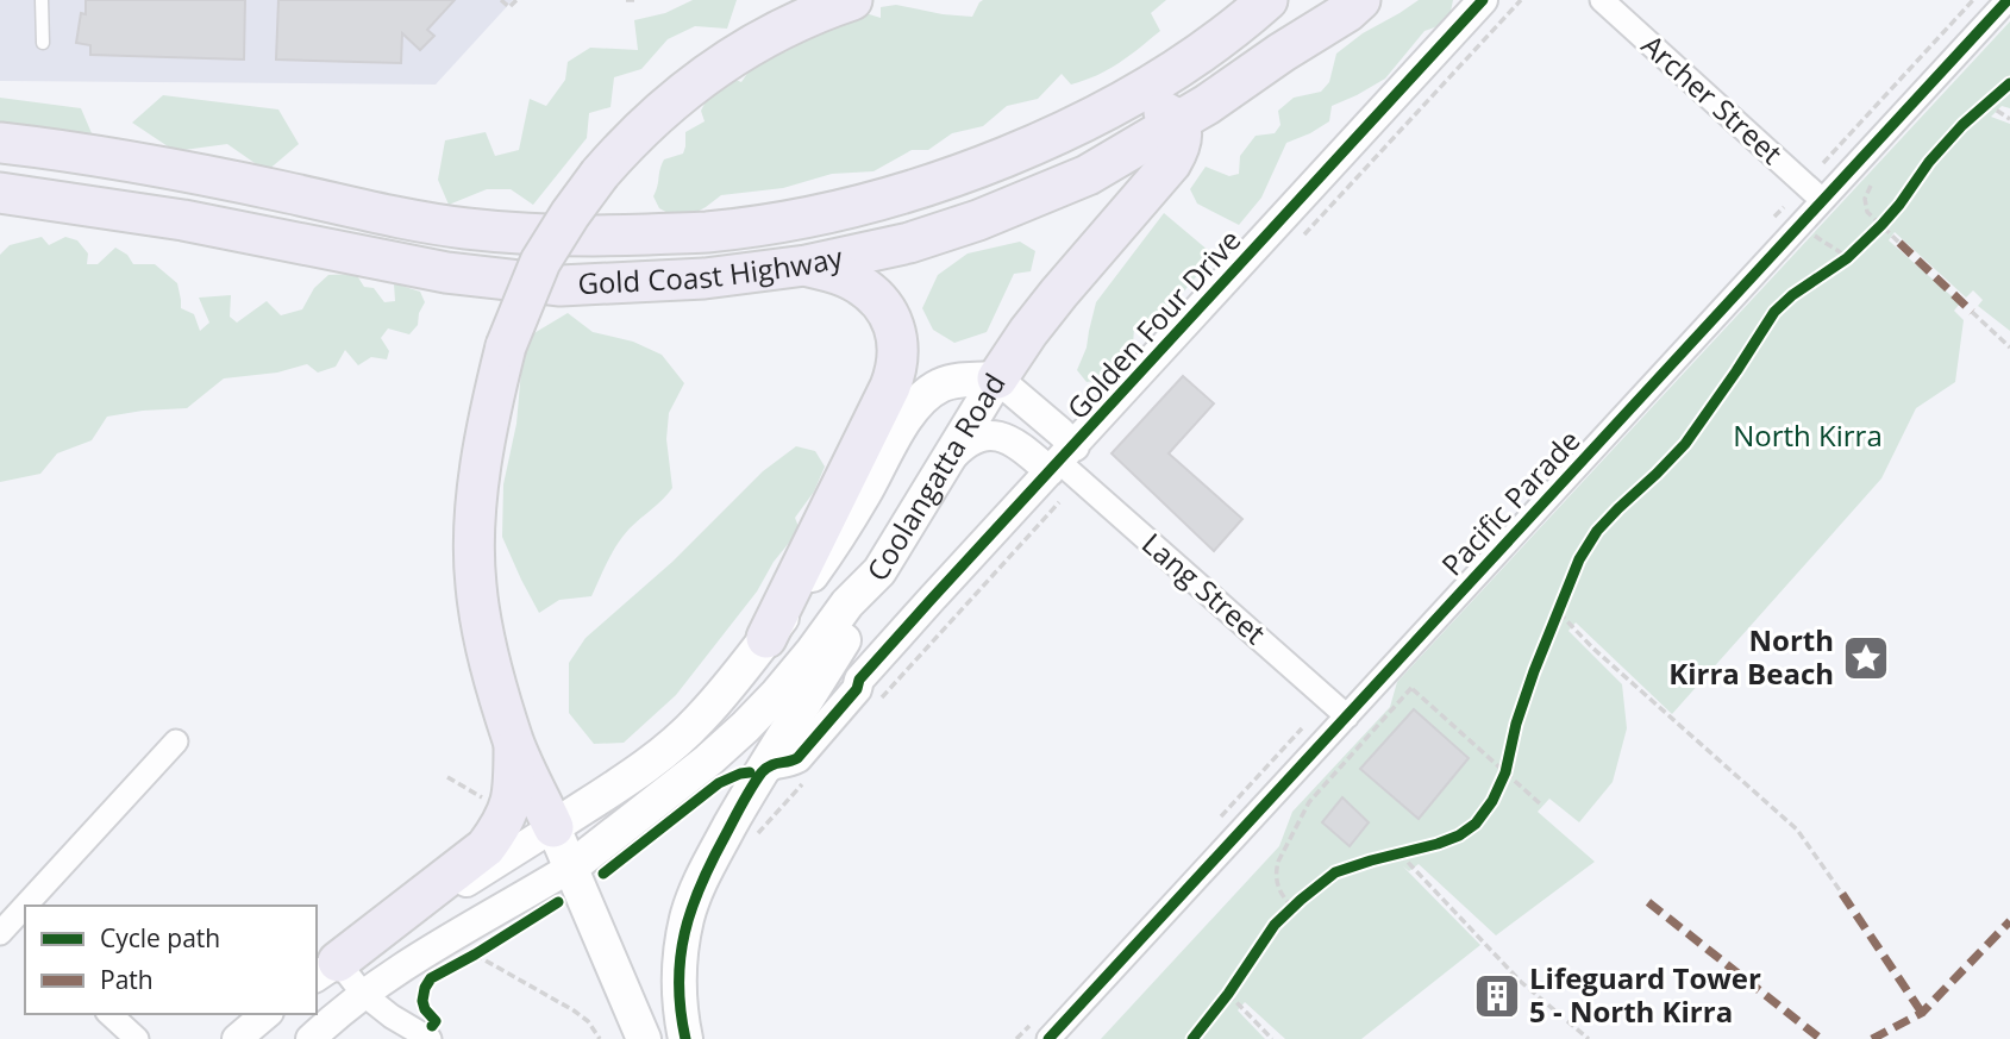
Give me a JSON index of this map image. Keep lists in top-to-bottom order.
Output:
{
  "streets": {
    "highway": ["Gold Coast Highway"],
    "main road": ["Coolangatta Road"],
    "street": [
      "Archer Street",
      "Golden Four Drive",
      "Pacific Parade",
      "Lang Street"
    ]
  },
  "crossings": [
    ["Archer Street", "Pacific Parade"],
    ["Golden Four Drive", "Coolangatta Road"],
    ["Golden Four Drive", "Lang Street"],
    ["Pacific Parade", "Lang Street"]
  ],
  "parks": ["North Kirra"],
  "places": {
    "place": ["North Kirra Beach"],
    "building": ["Lifeguard Tower 5 - North Kirra"]
  },
  "legend": ["Cycle path", "Path"]
}
